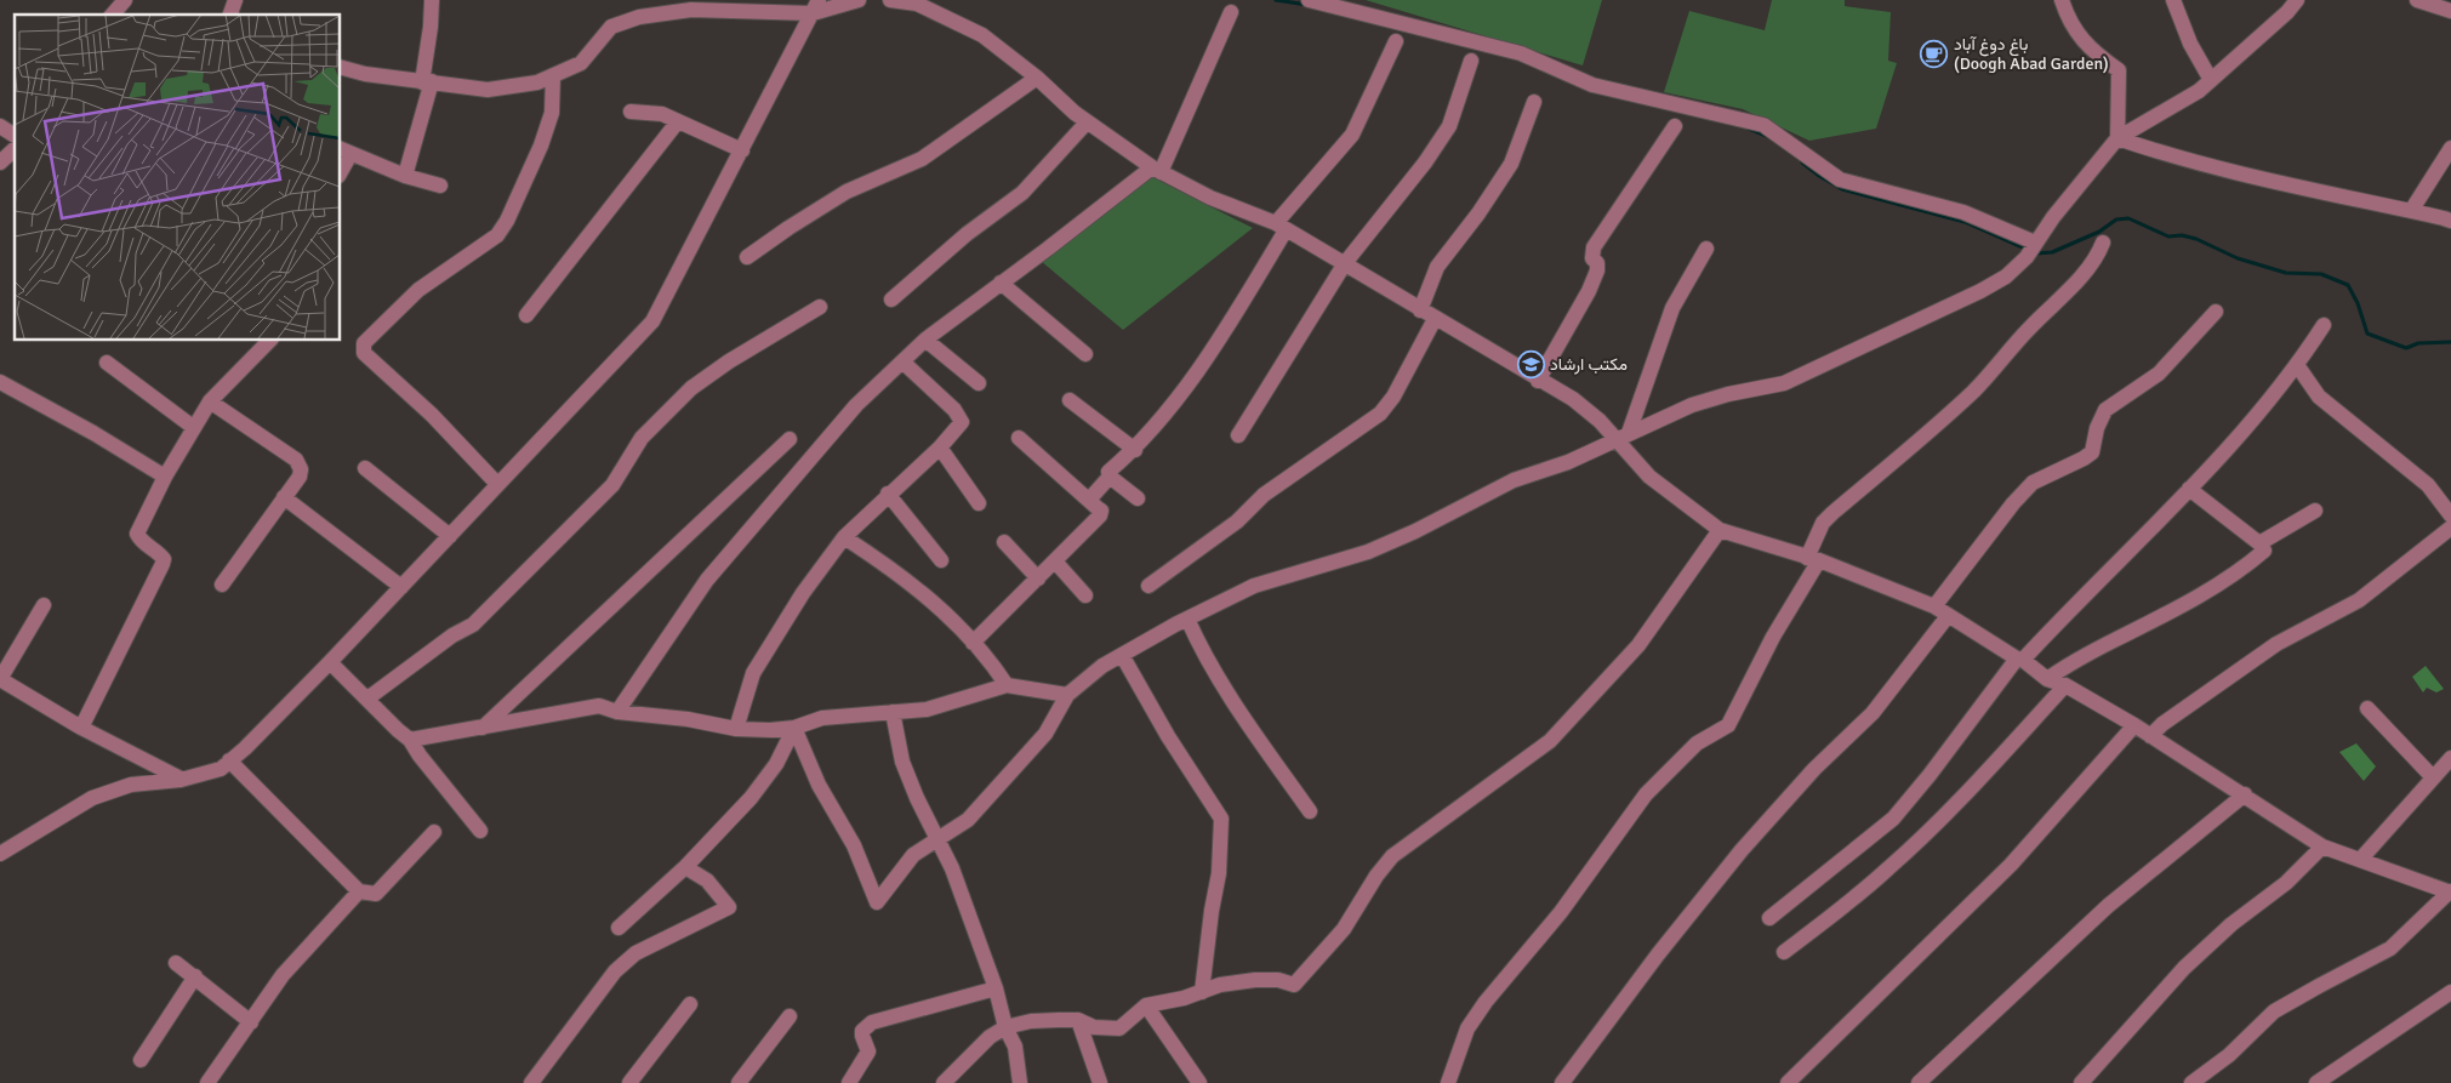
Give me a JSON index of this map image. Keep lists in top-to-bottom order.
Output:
{
  "places": {
    "cafe": ["باغ دوغ آباد (Doogh Abad Garden)"],
    "school or university": ["مکتب ارشاد"]
  }
}
